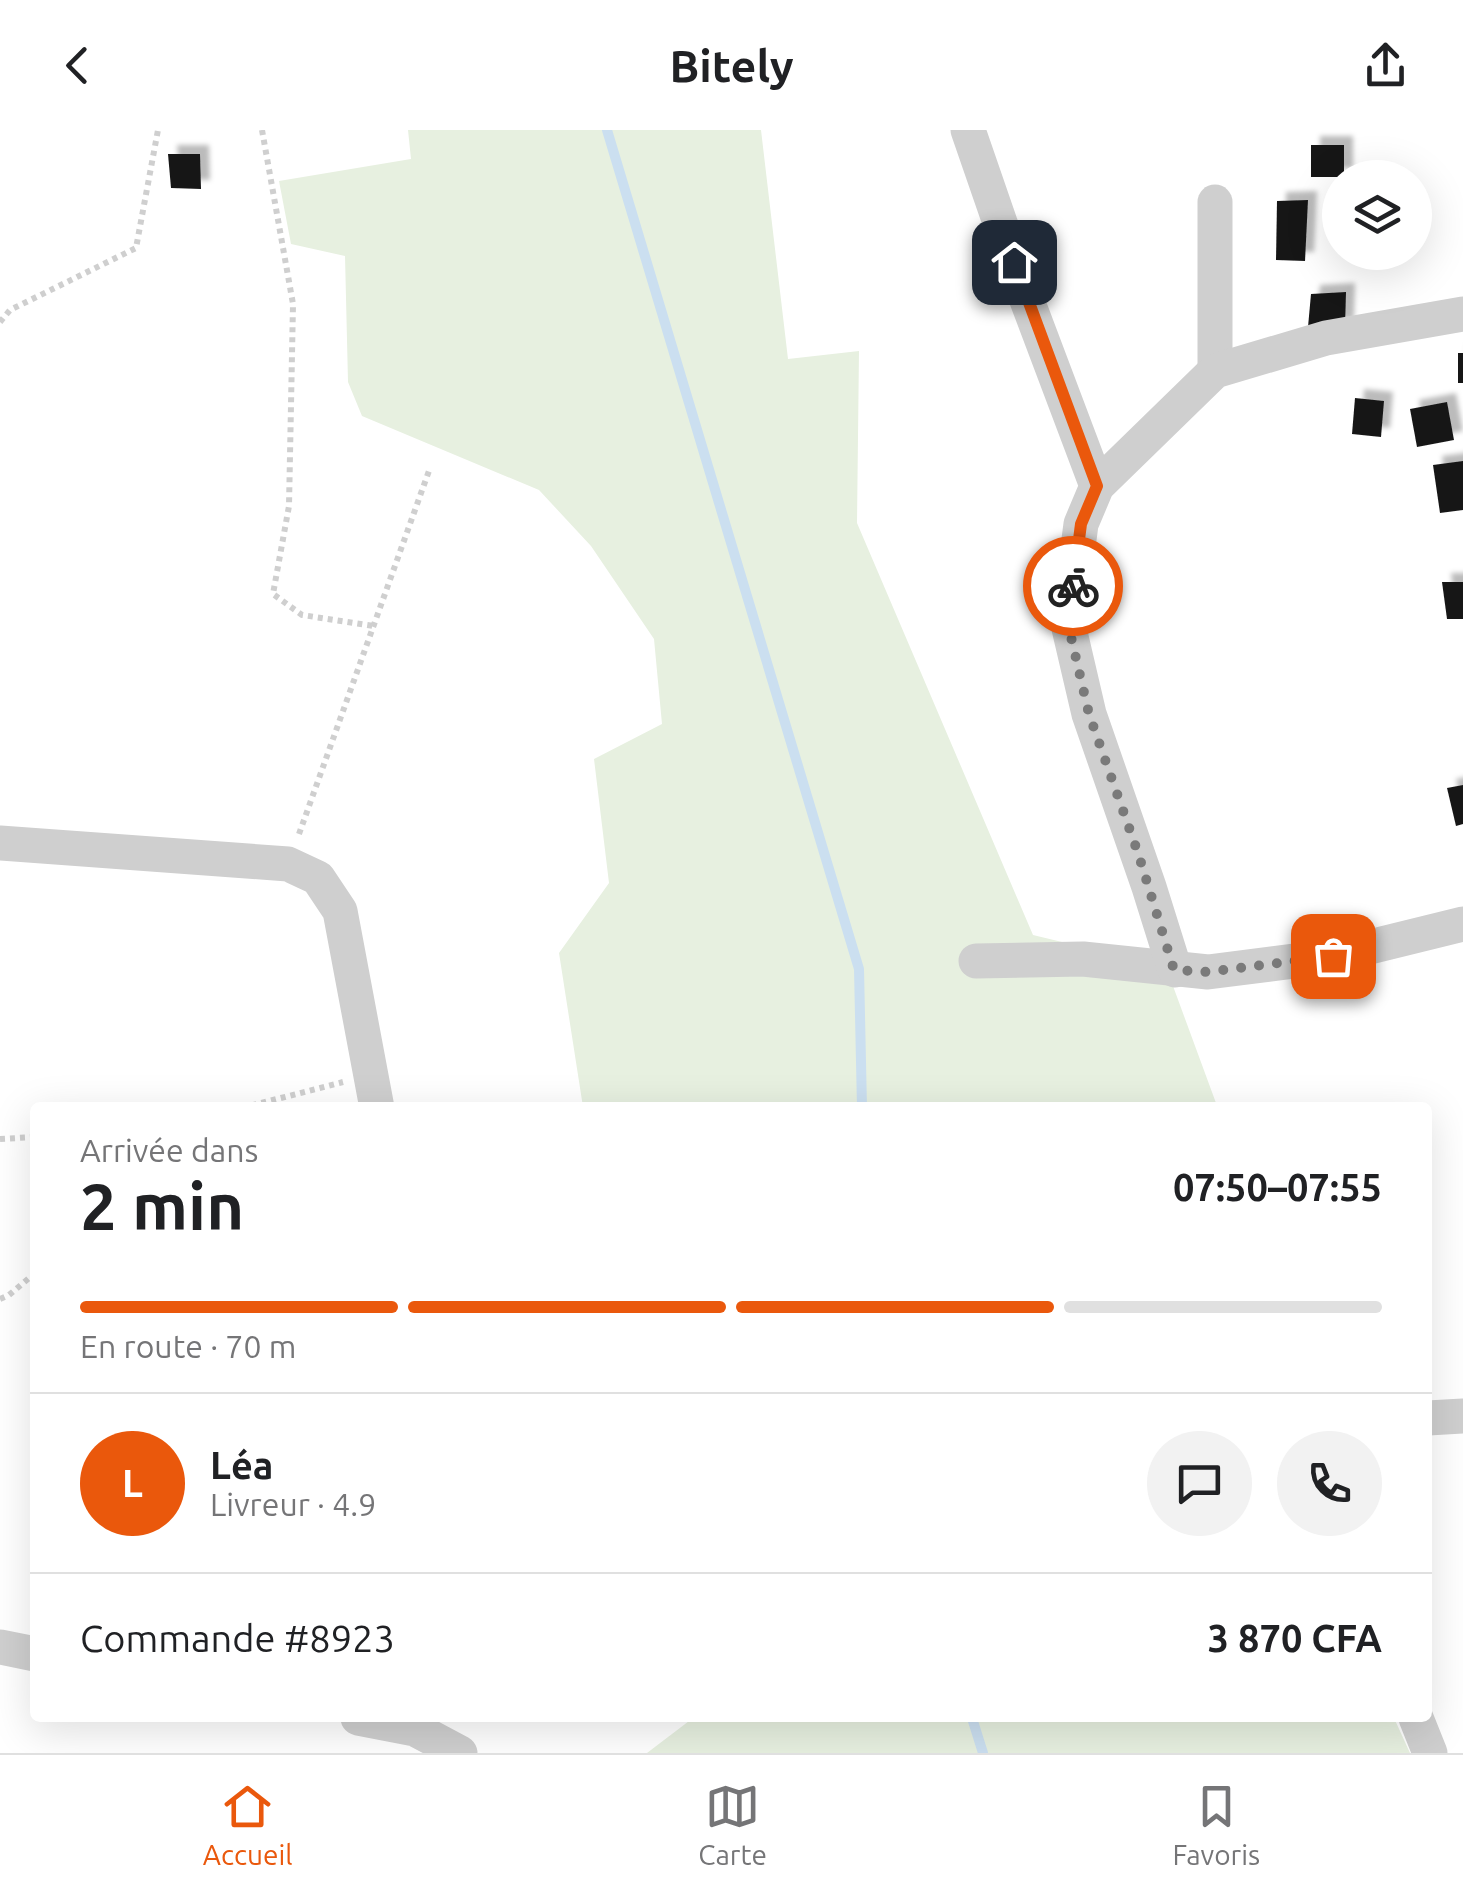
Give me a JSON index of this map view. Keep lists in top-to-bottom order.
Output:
{
  "page": {
    "header": "Bitely",
    "heading": ["2 min", "Arrivée dans", "07:50–07:55"],
    "panel": [
      "Léa",
      "Livreur · 4.9",
      "Commande #8923",
      "3 870 CFA"
    ],
    "bar": "En route · 70 m",
    "round": "L",
    "tabs": ["Accueil", "Carte", "Favoris"]
  }
}
